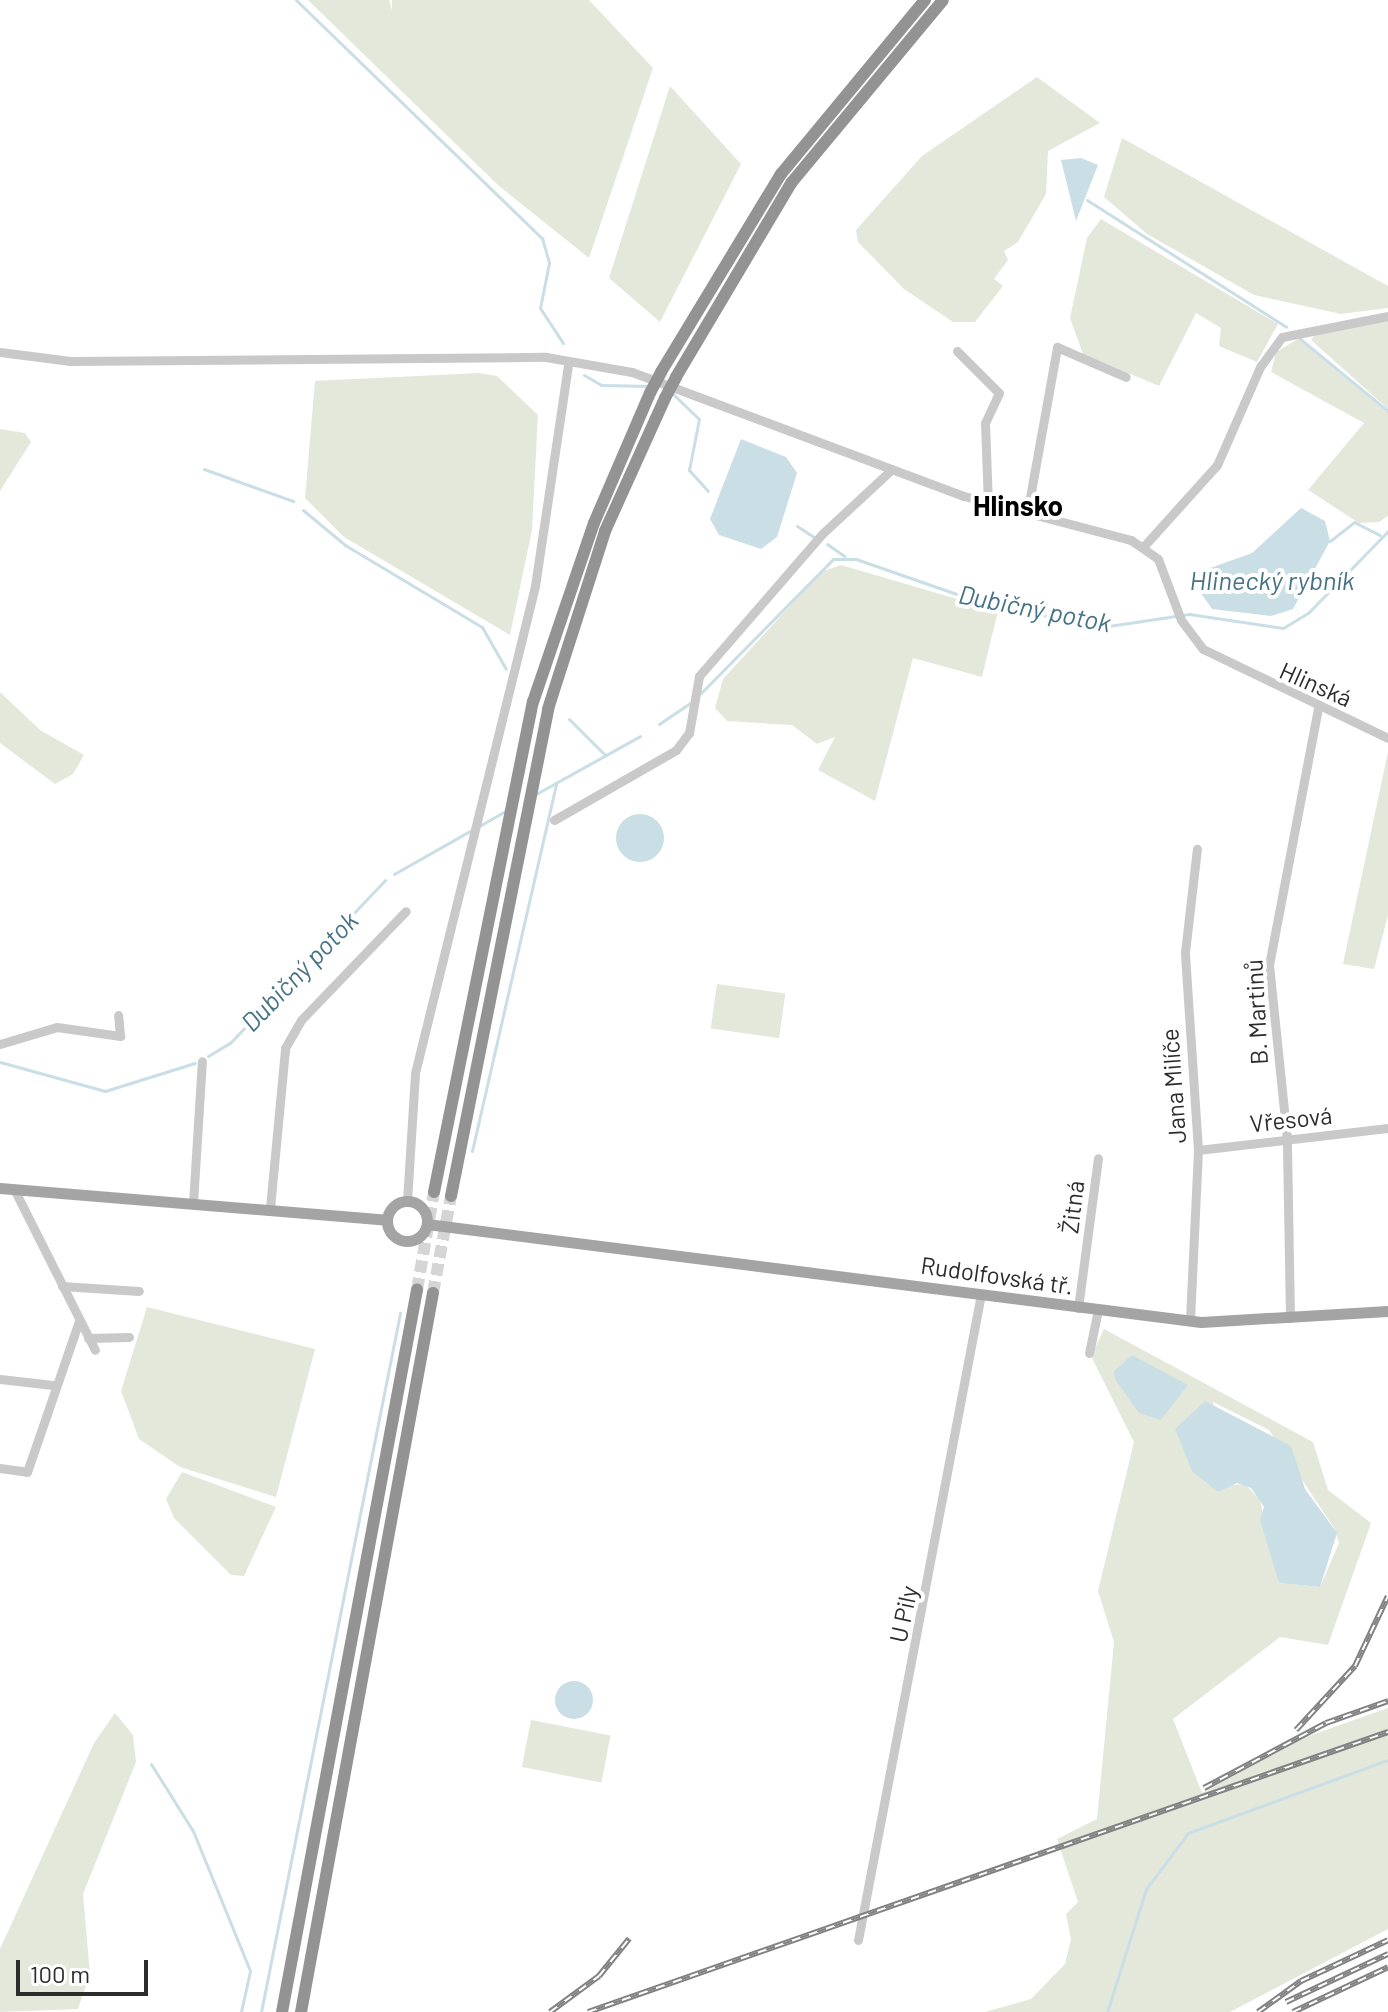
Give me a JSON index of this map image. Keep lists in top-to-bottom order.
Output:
{
  "streets": {
    "main road": ["Rudolfovská tř."],
    "street": [
      "Hlinská",
      "B. Martinů",
      "Jana Milíče",
      "Vřesová",
      "Žitná",
      "U Pily"
    ]
  },
  "crossings": [
    ["Hlinská", "B. Martinů"],
    ["B. Martinů", "Vřesová"],
    ["B. Martinů", "Rudolfovská tř."],
    ["Jana Milíče", "Vřesová"],
    ["Jana Milíče", "Rudolfovská tř."],
    ["Žitná", "Rudolfovská tř."],
    ["Rudolfovská tř.", "U Pily"]
  ],
  "districts": ["Hlinsko"],
  "water": ["Hlinecký rybník", "Dubičný potok"],
  "scale_bar": "100 m"
}
